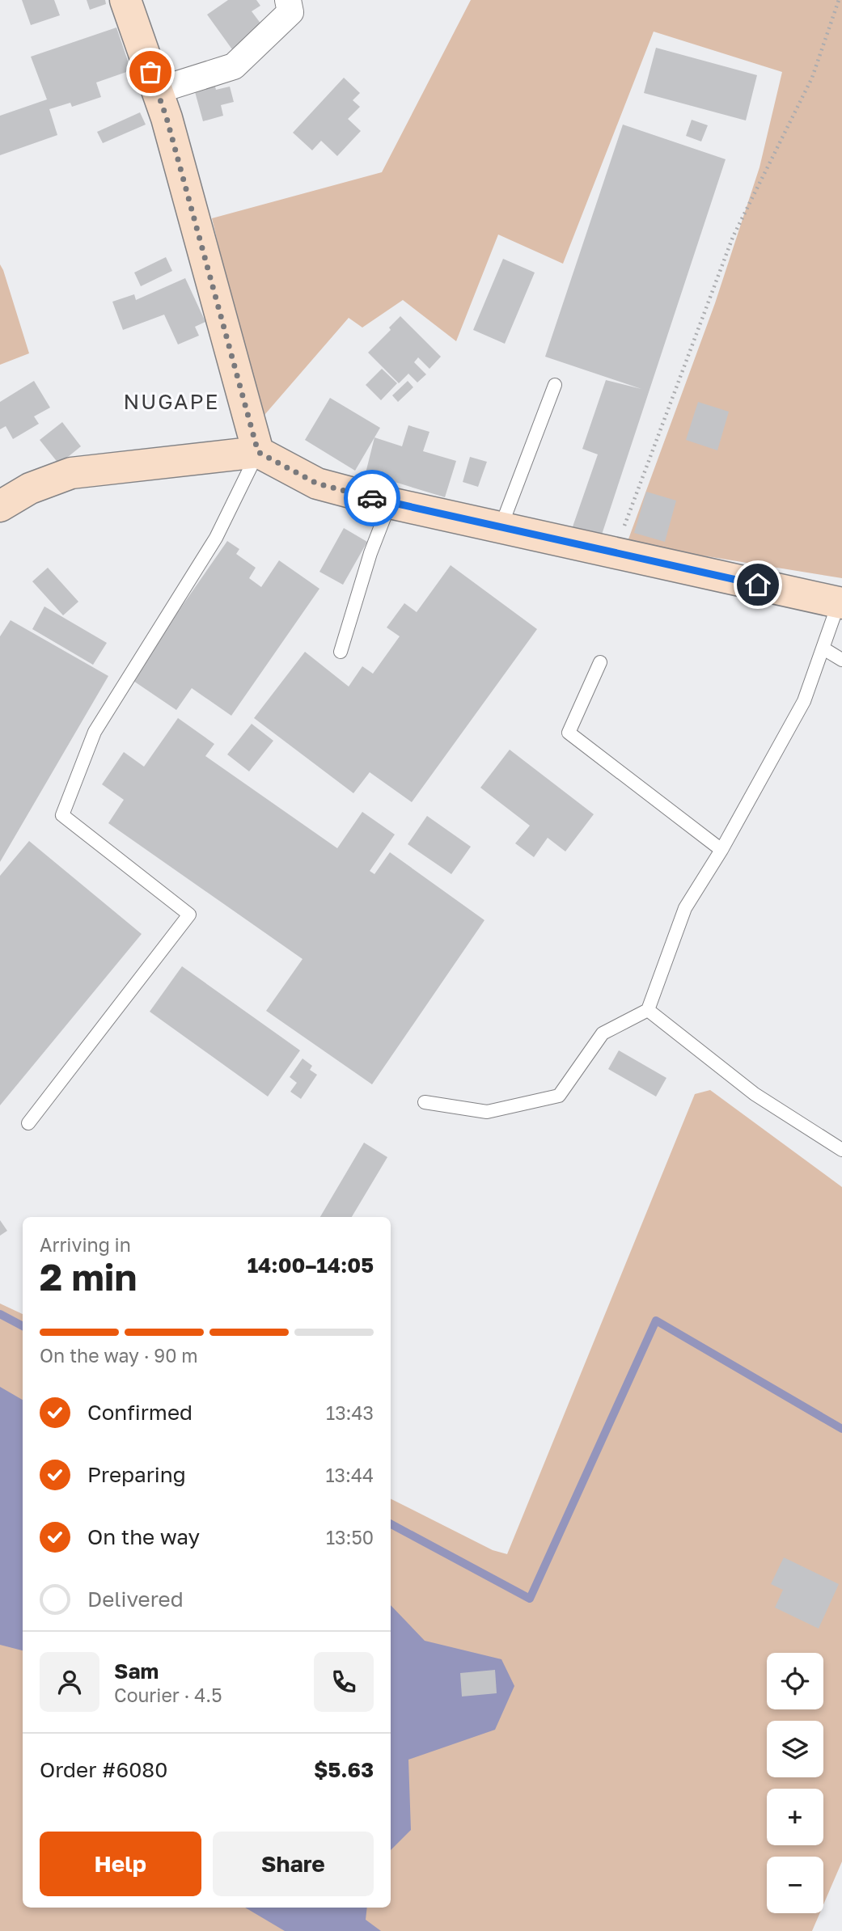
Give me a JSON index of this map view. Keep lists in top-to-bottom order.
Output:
{
  "districts": ["NUGAPE"],
  "page": {
    "heading": ["2 min", "Arriving in", "14:00–14:05"],
    "panel": [
      "Sam",
      "Courier · 4.5",
      "Order #6080",
      "$5.63"
    ],
    "bar": "On the way · 90 m",
    "list": [
      ["Confirmed", "13:43"],
      ["Preparing", "13:44"],
      ["On the way", "13:50"],
      "Delivered"
    ],
    "map_buttons": ["+", "−"],
    "buttons": ["Help", "Share"]
  }
}
